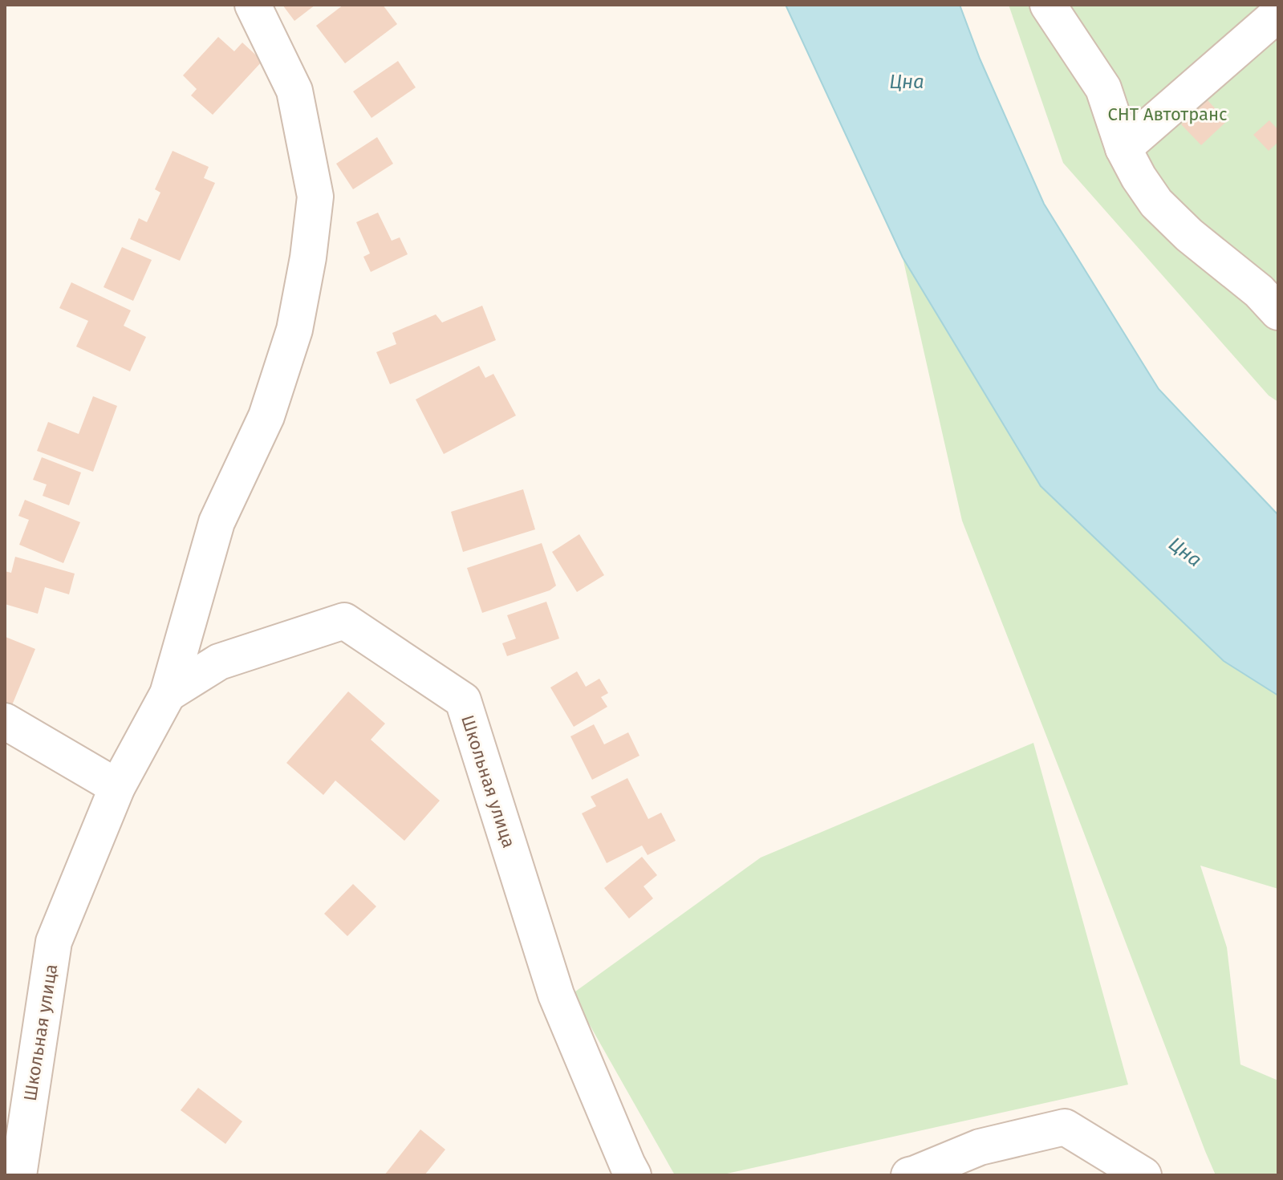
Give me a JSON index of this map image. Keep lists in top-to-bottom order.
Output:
{
  "streets": {
    "street": ["Школьная улица"]
  },
  "water": ["Цна"],
  "parks": ["СНТ Автотранс"]
}
